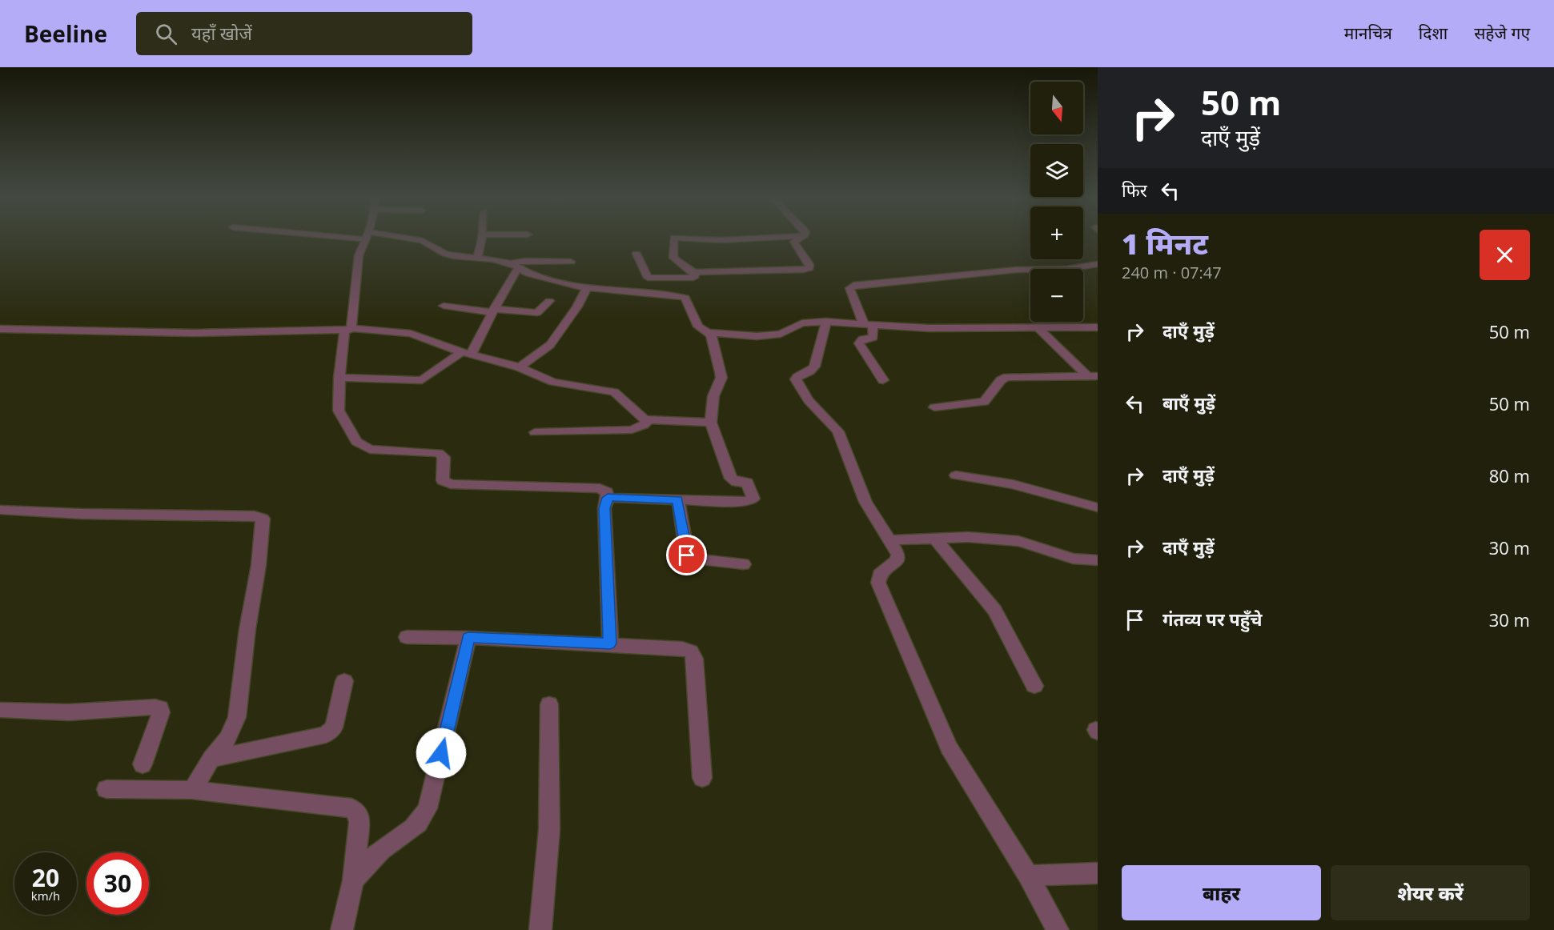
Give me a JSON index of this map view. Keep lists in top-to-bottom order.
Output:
{
  "north": "bottom",
  "page": {
    "header": "Beeline",
    "search": "यहाँ खोजें",
    "nav": ["मानचित्र", "दिशा", "सहेजे गए"],
    "turn": ["50 m", "दाएँ मुड़ें"],
    "map_buttons": ["+", "−"],
    "then": "फिर",
    "heading": ["1 मिनट", "240 m · 07:47"],
    "list": [
      {
        "name": "दाएँ मुड़ें",
        "value": "50 m"
      },
      {
        "name": "बाएँ मुड़ें",
        "value": "50 m"
      },
      {
        "name": "दाएँ मुड़ें",
        "value": "80 m"
      },
      {
        "name": "दाएँ मुड़ें",
        "value": "30 m"
      },
      {
        "name": "गंतव्य पर पहुँचे",
        "value": "30 m"
      }
    ],
    "speed": "20 km/h",
    "limit": "30",
    "buttons": ["बाहर", "शेयर करें"]
  }
}
